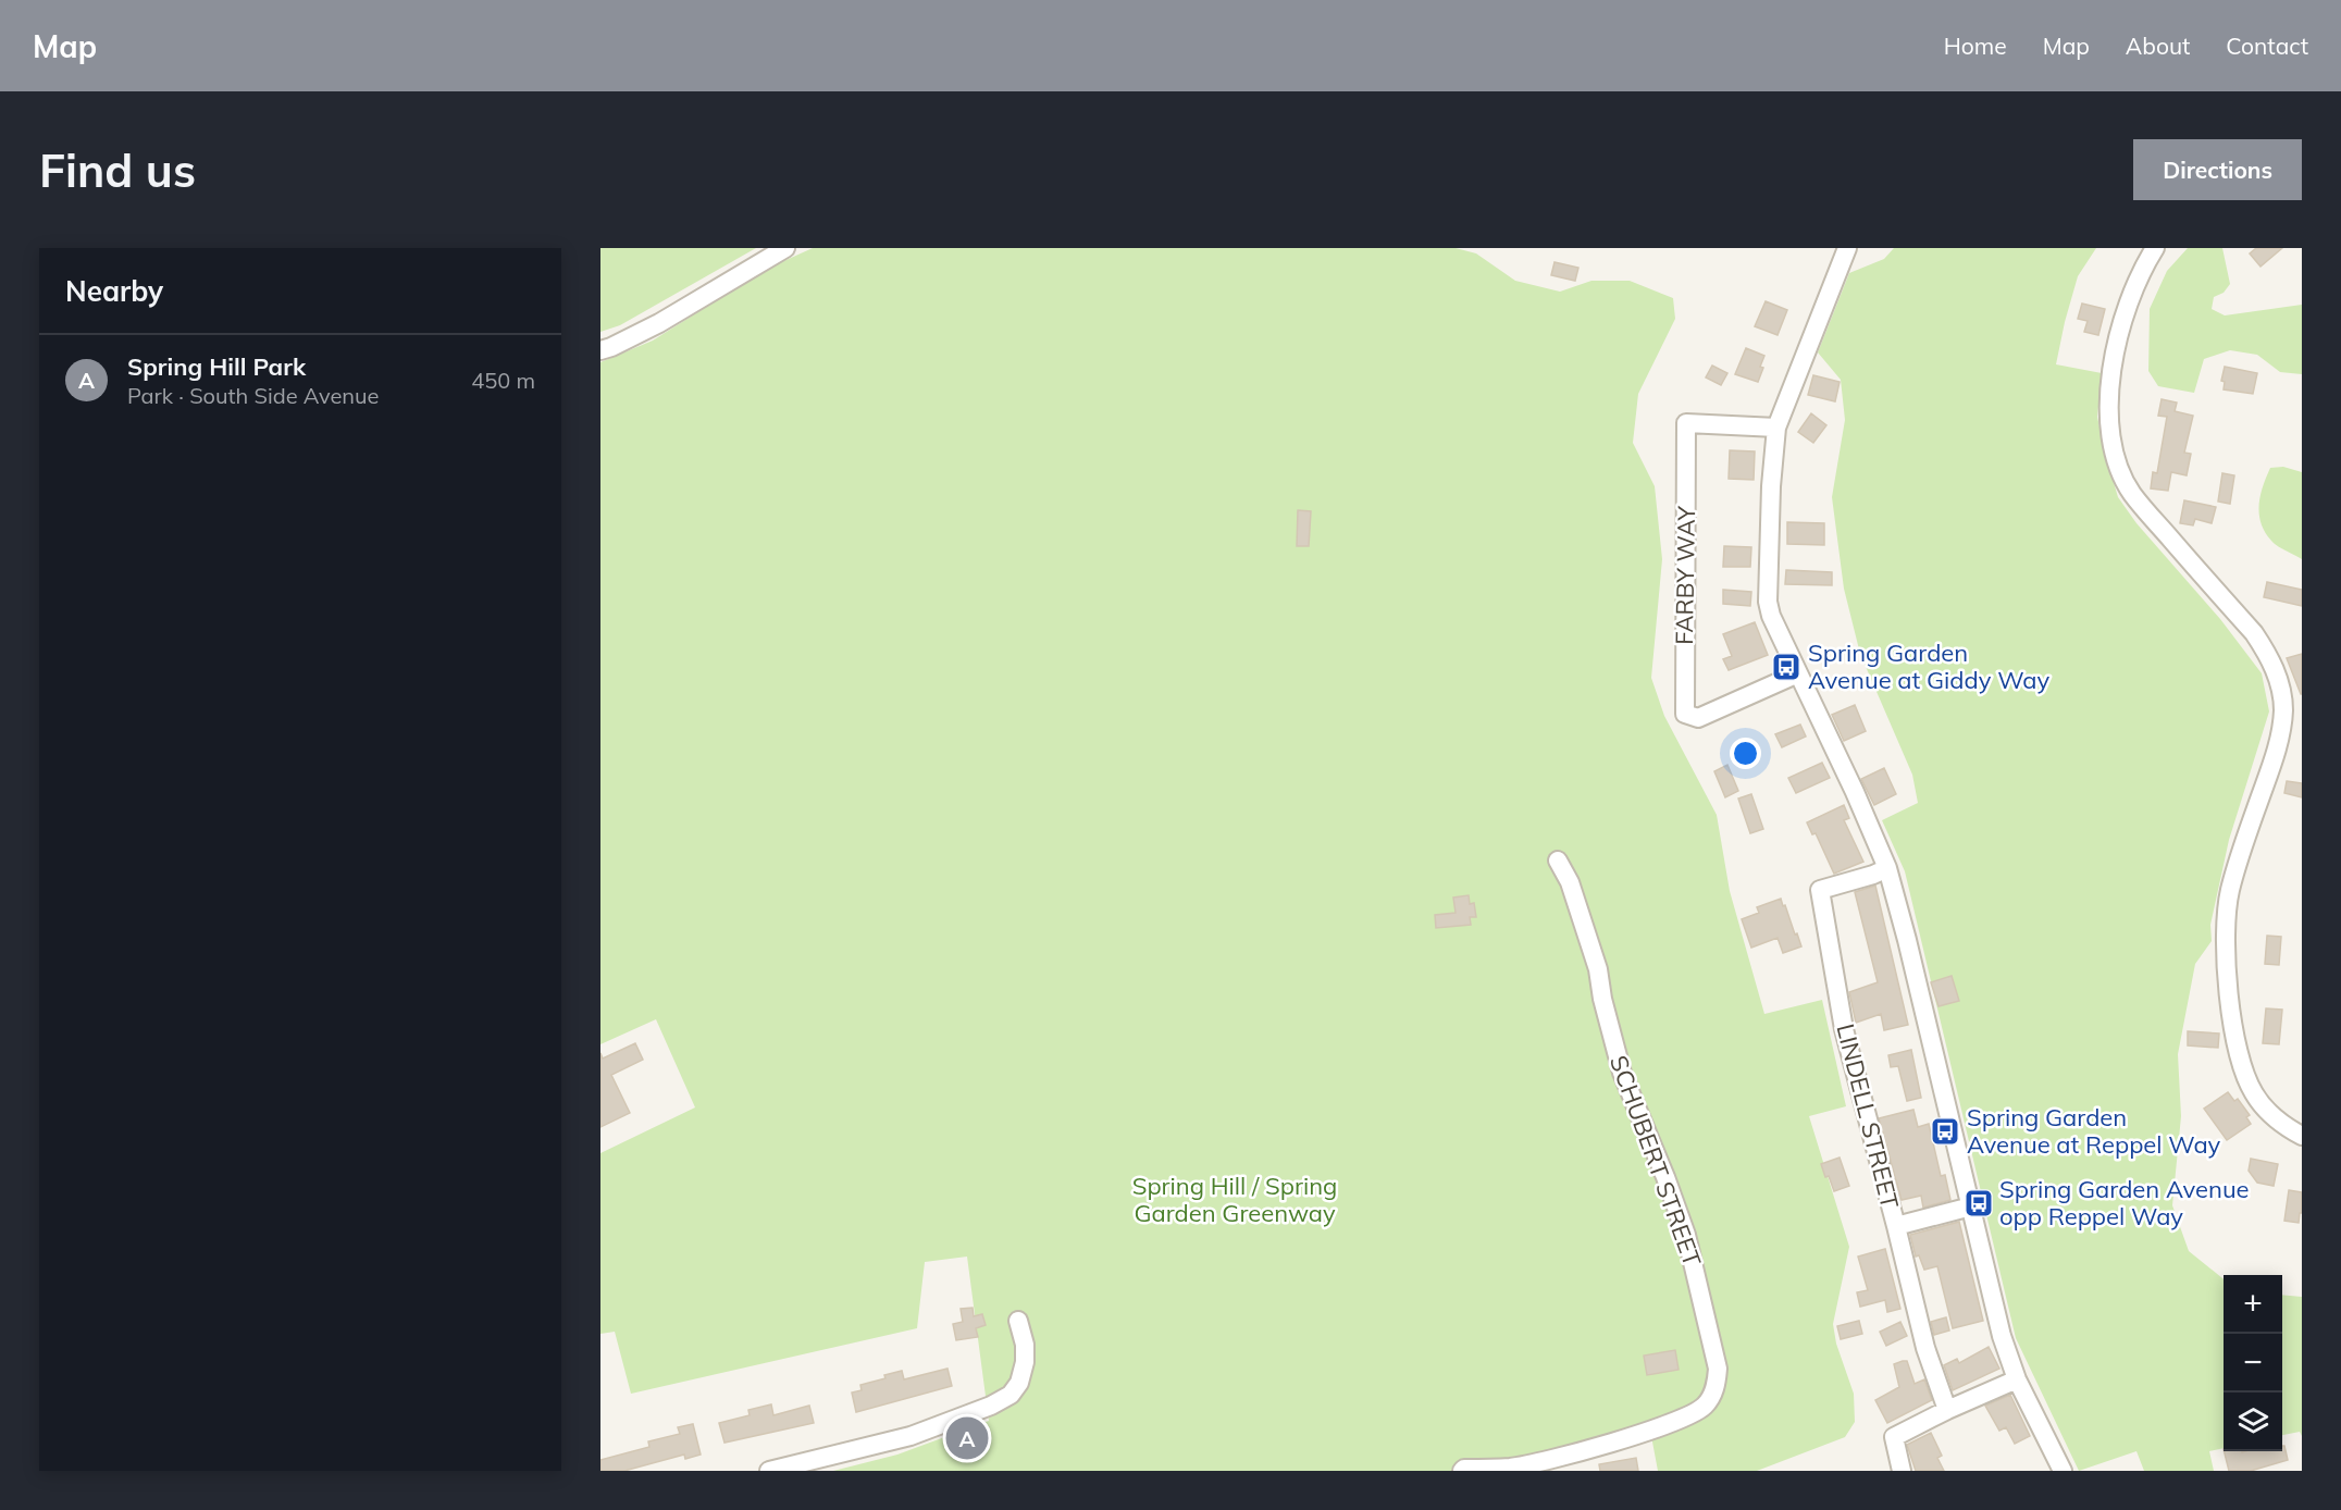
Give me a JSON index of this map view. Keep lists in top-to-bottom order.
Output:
{
  "streets": {
    "street": ["FARBY WAY", "LINDELL STREET", "SCHUBERT STREET"]
  },
  "parks": ["Spring Hill / Spring Garden Greenway"],
  "places": {
    "bus stop": ["Spring Garden Avenue at Giddy Way", "Spring Garden Avenue at Reppel Way", "Spring Garden Avenue opp Reppel Way"]
  },
  "page": {
    "header": "Map",
    "nav": [
      "Home",
      "Map",
      "About",
      "Contact"
    ],
    "buttons": "Directions",
    "title": "Find us",
    "heading": "Nearby",
    "list": [
      {
        "mark": "A",
        "name": "Spring Hill Park",
        "note": "Park · South Side Avenue",
        "value": "450 m"
      }
    ],
    "map_buttons": ["+", "−"],
    "pins": "A"
  }
}
